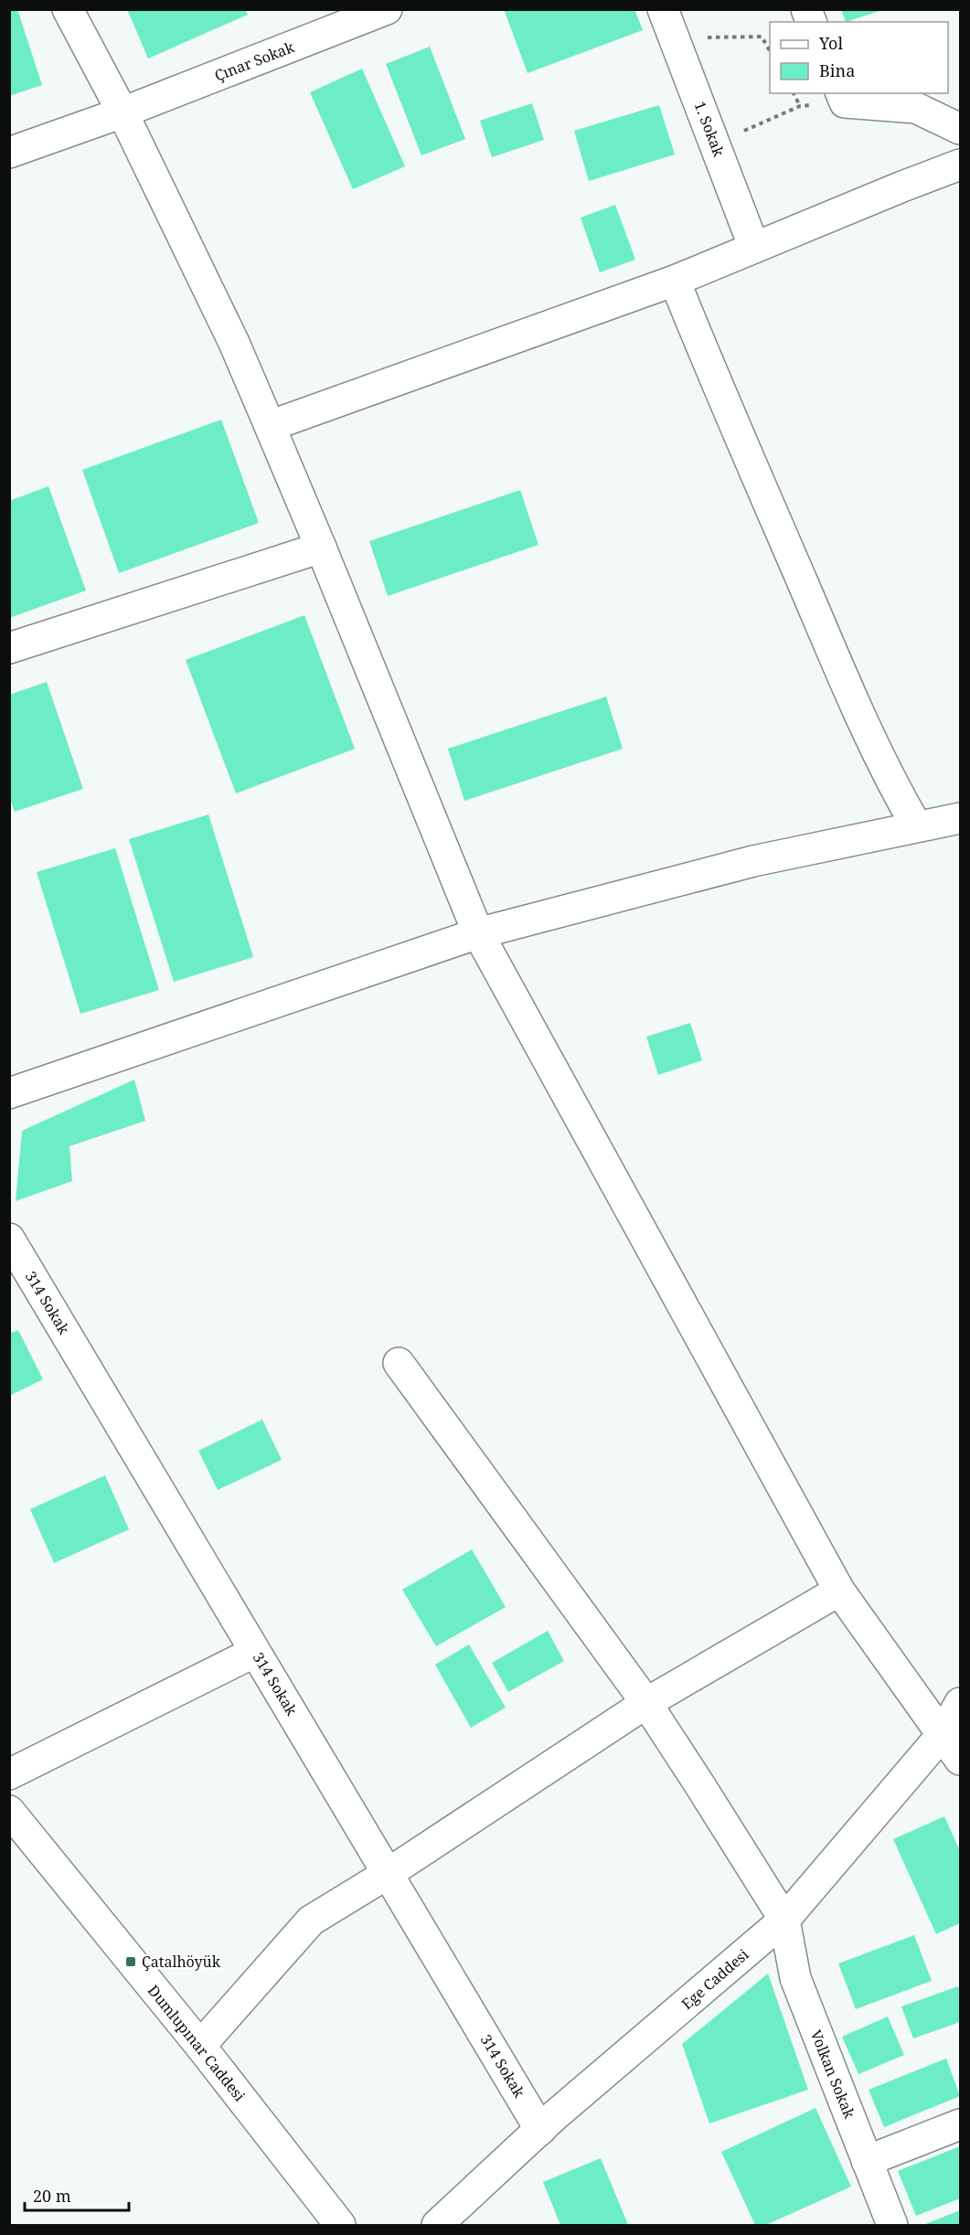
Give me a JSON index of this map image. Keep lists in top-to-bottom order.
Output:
{
  "streets": {
    "street": [
      "Çınar Sokak",
      "1. Sokak",
      "314 Sokak",
      "Ege Caddesi",
      "Dumlupınar Caddesi",
      "Volkan Sokak"
    ]
  },
  "crossings": [
    ["314 Sokak", "Ege Caddesi"],
    ["Ege Caddesi", "Volkan Sokak"]
  ],
  "places": {
    "transit": ["Çatalhöyük"]
  },
  "legend": ["Yol", "Bina"],
  "scale_bar": "20 m"
}
